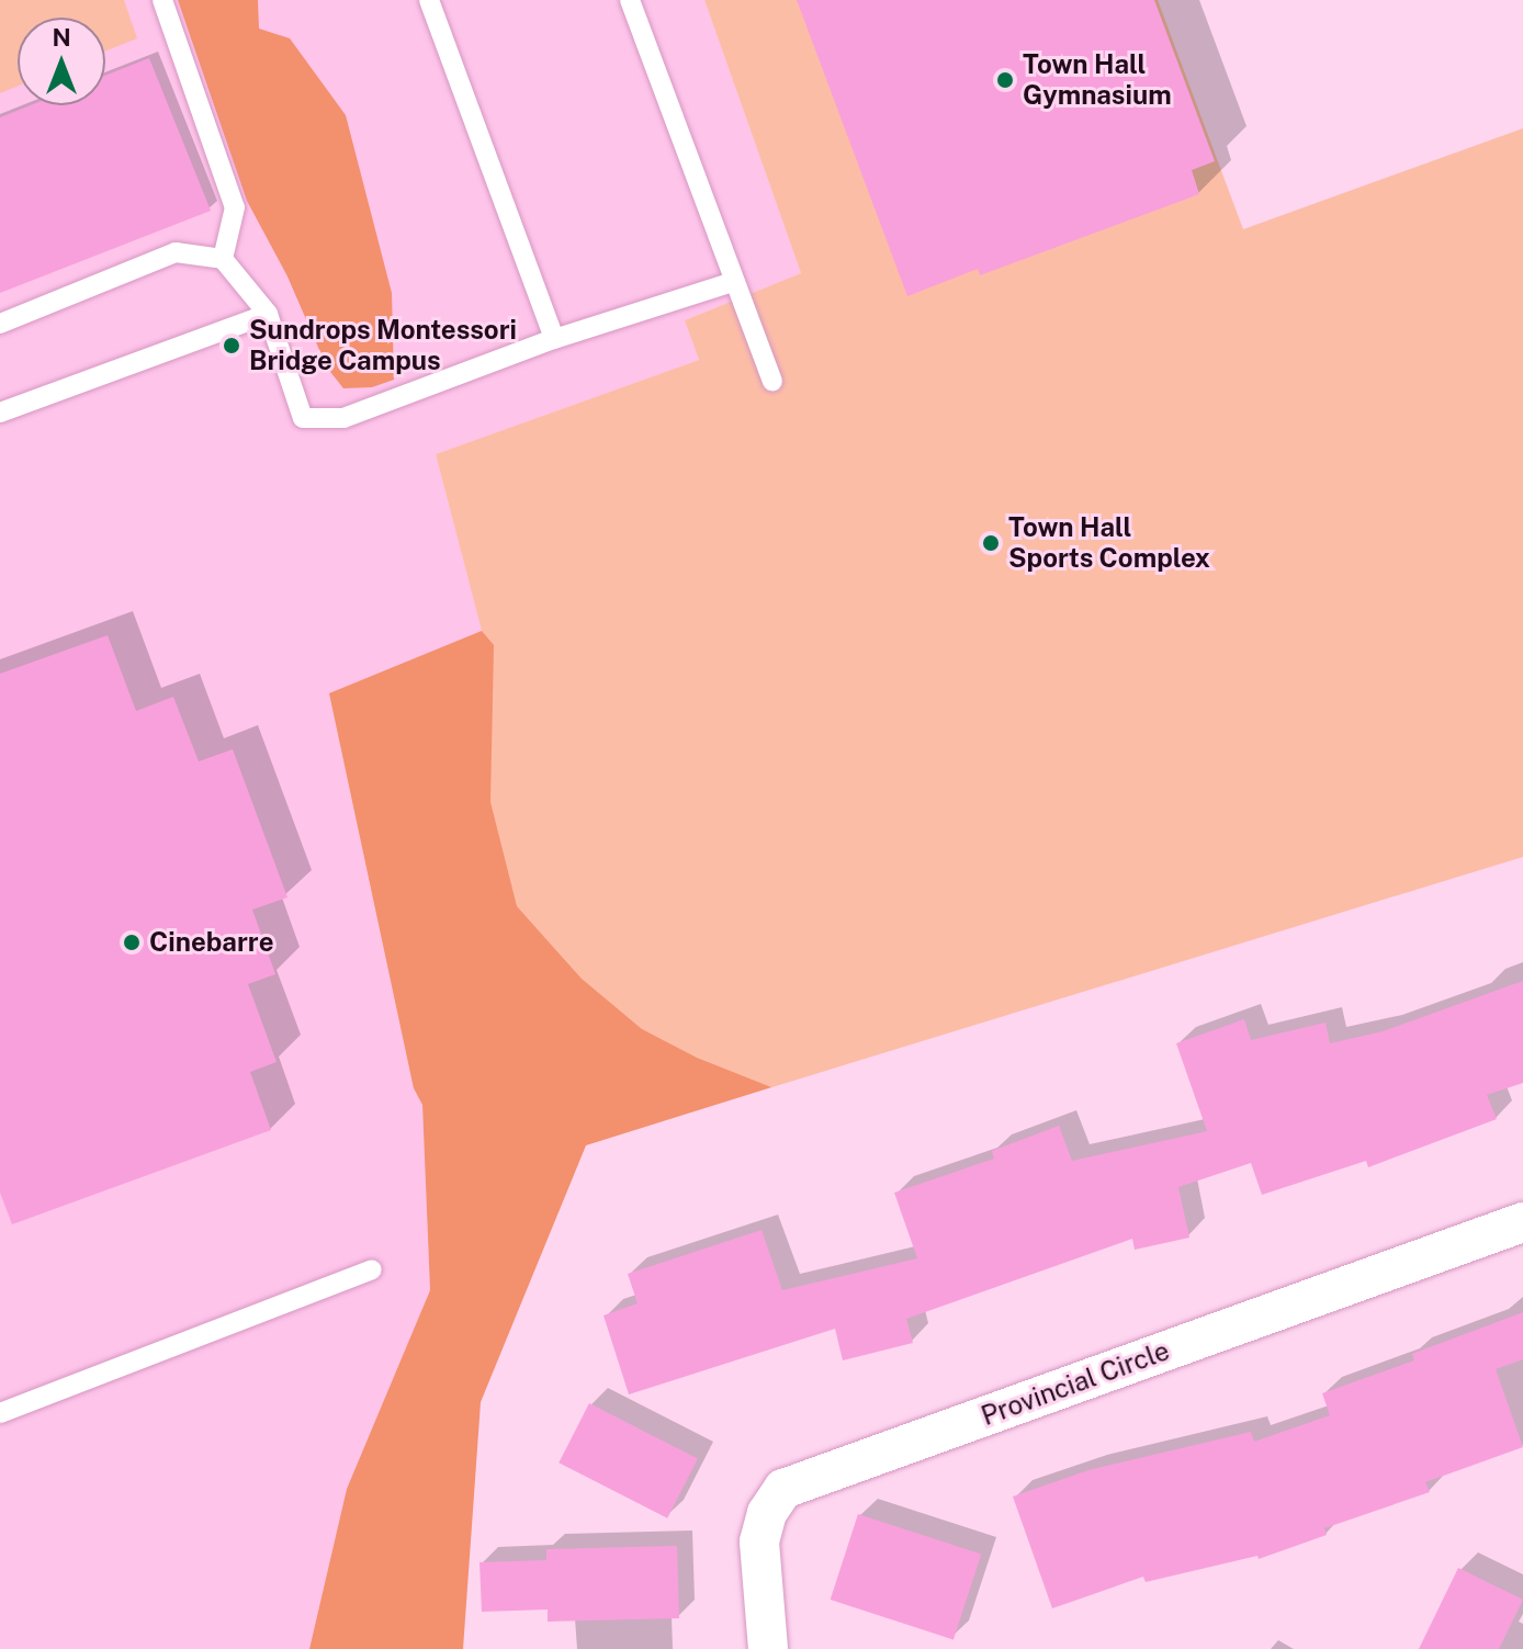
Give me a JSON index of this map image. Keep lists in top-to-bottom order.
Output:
{
  "streets": {
    "street": ["Provincial Circle"]
  },
  "places": [
    "Town Hall Gymnasium",
    "Sundrops Montessori Bridge Campus",
    "Town Hall Sports Complex",
    "Cinebarre"
  ],
  "north": "top"
}
